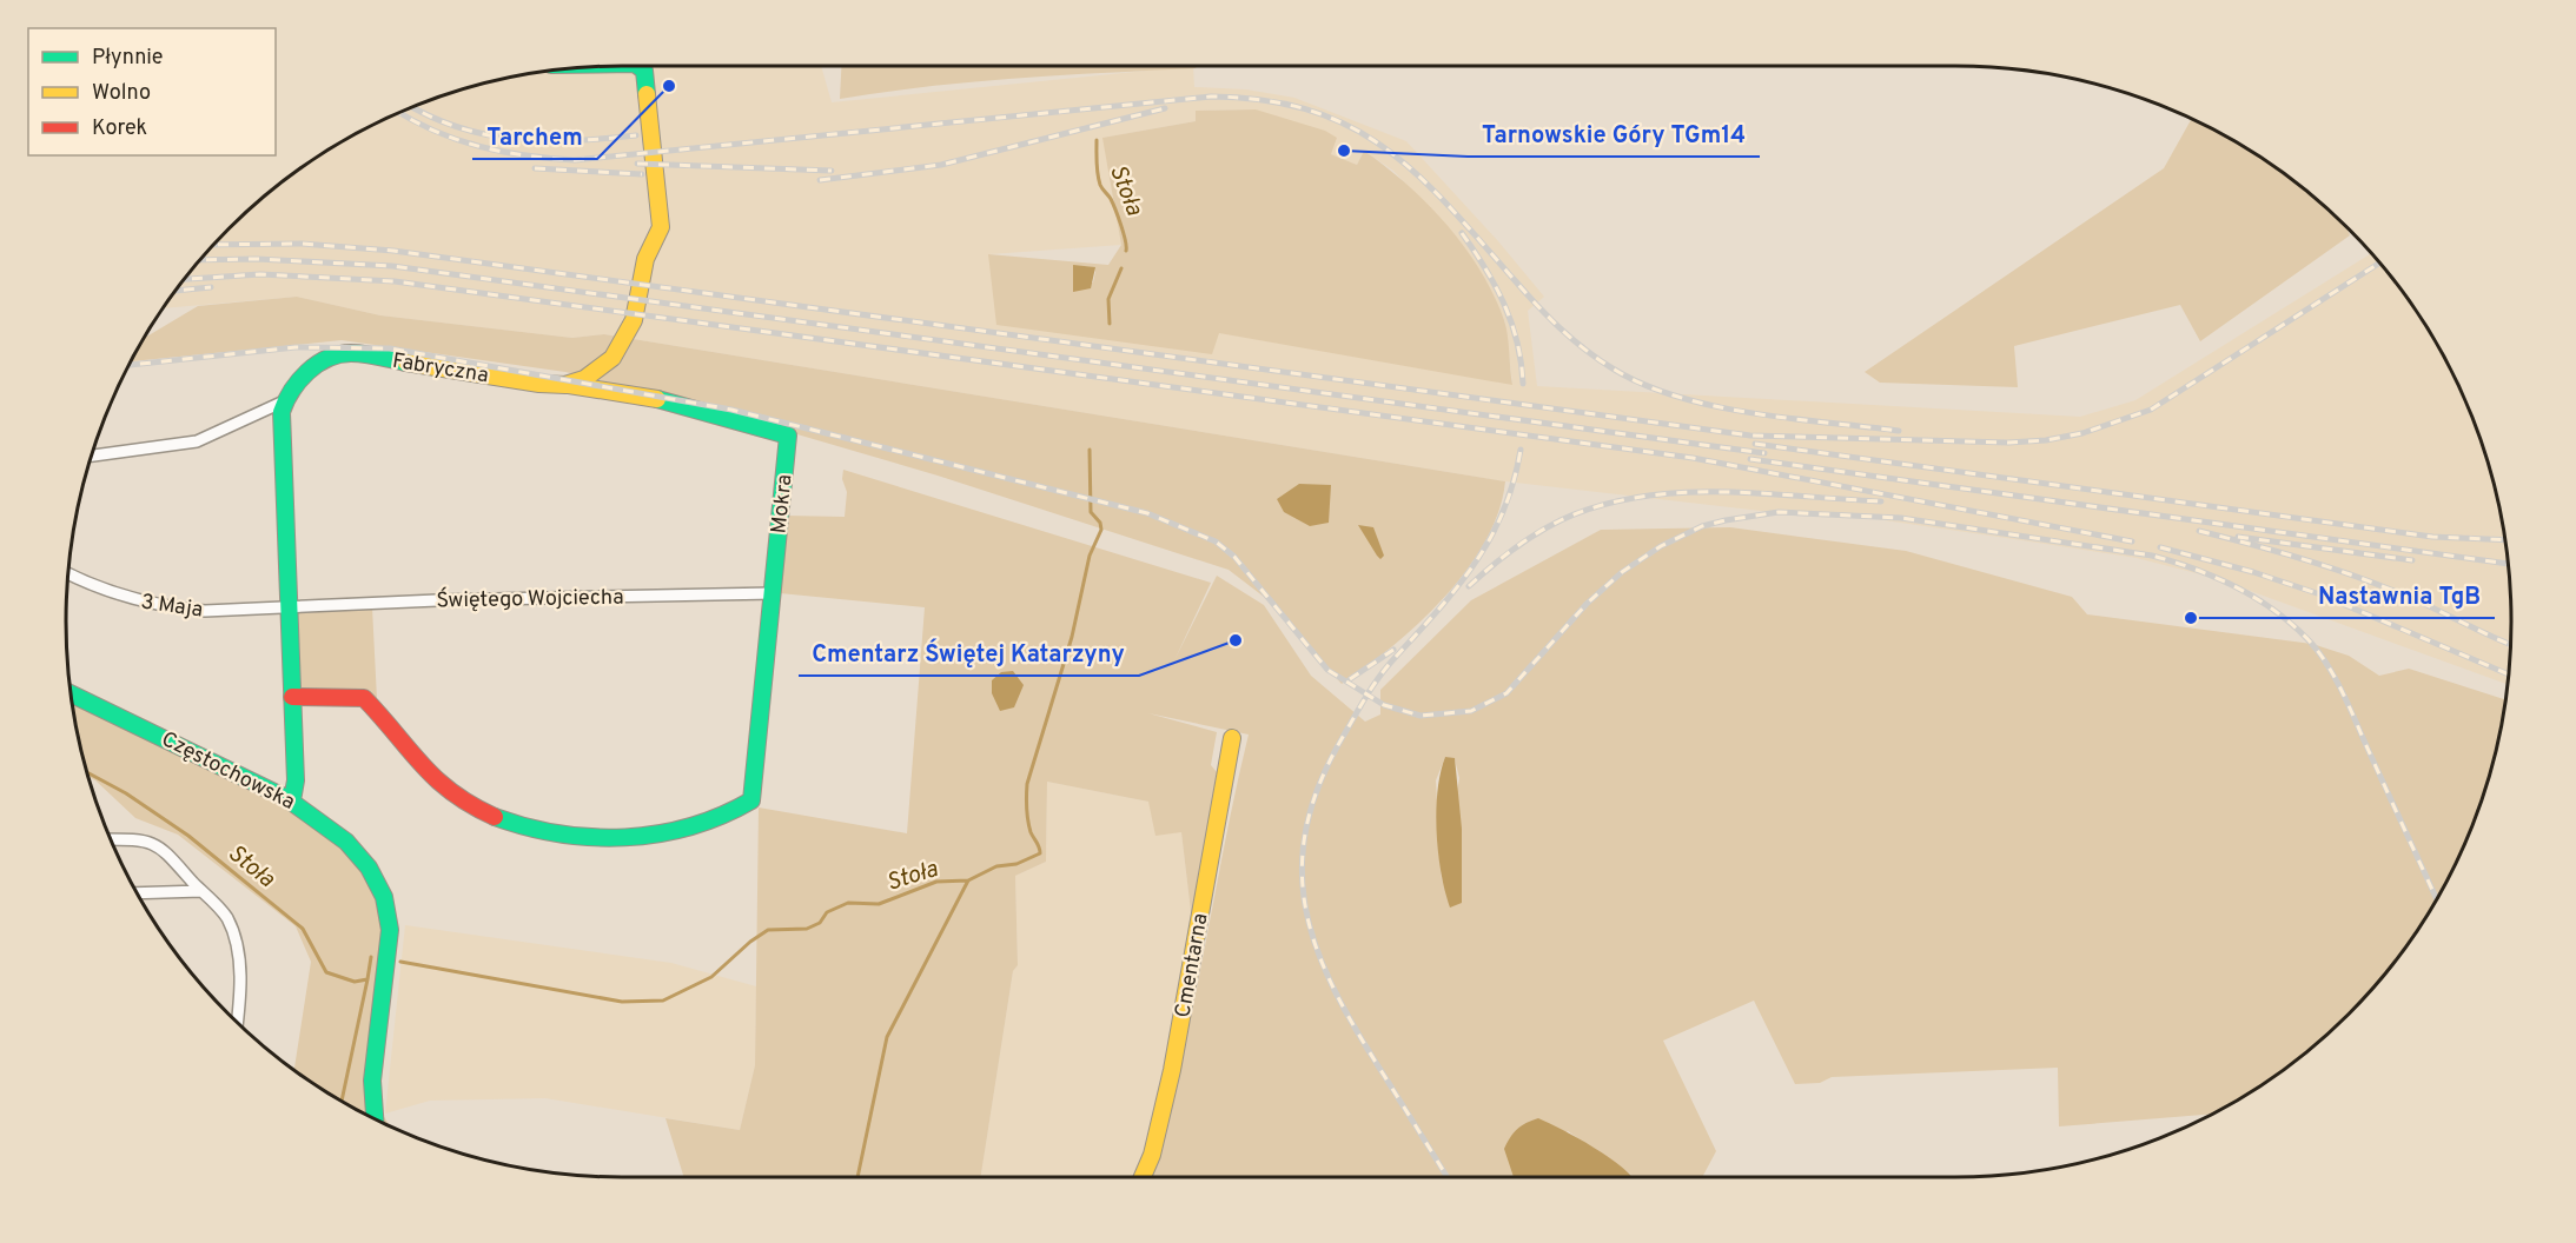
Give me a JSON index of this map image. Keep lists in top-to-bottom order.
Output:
{
  "streets": {
    "street": [
      "Fabryczna",
      "Mokra",
      "Świętego Wojciecha",
      "3 Maja",
      "Częstochowska",
      "Cmentarna"
    ]
  },
  "crossings": [
    ["Fabryczna", "Mokra"],
    ["Mokra", "Świętego Wojciecha"],
    ["Świętego Wojciecha", "3 Maja"]
  ],
  "water": ["Stoła"],
  "places": [
    "Tarchem",
    "Tarnowskie Góry TGm14",
    "Nastawnia TgB",
    "Cmentarz Świętej Katarzyny"
  ],
  "legend": ["Płynnie", "Wolno", "Korek"]
}
